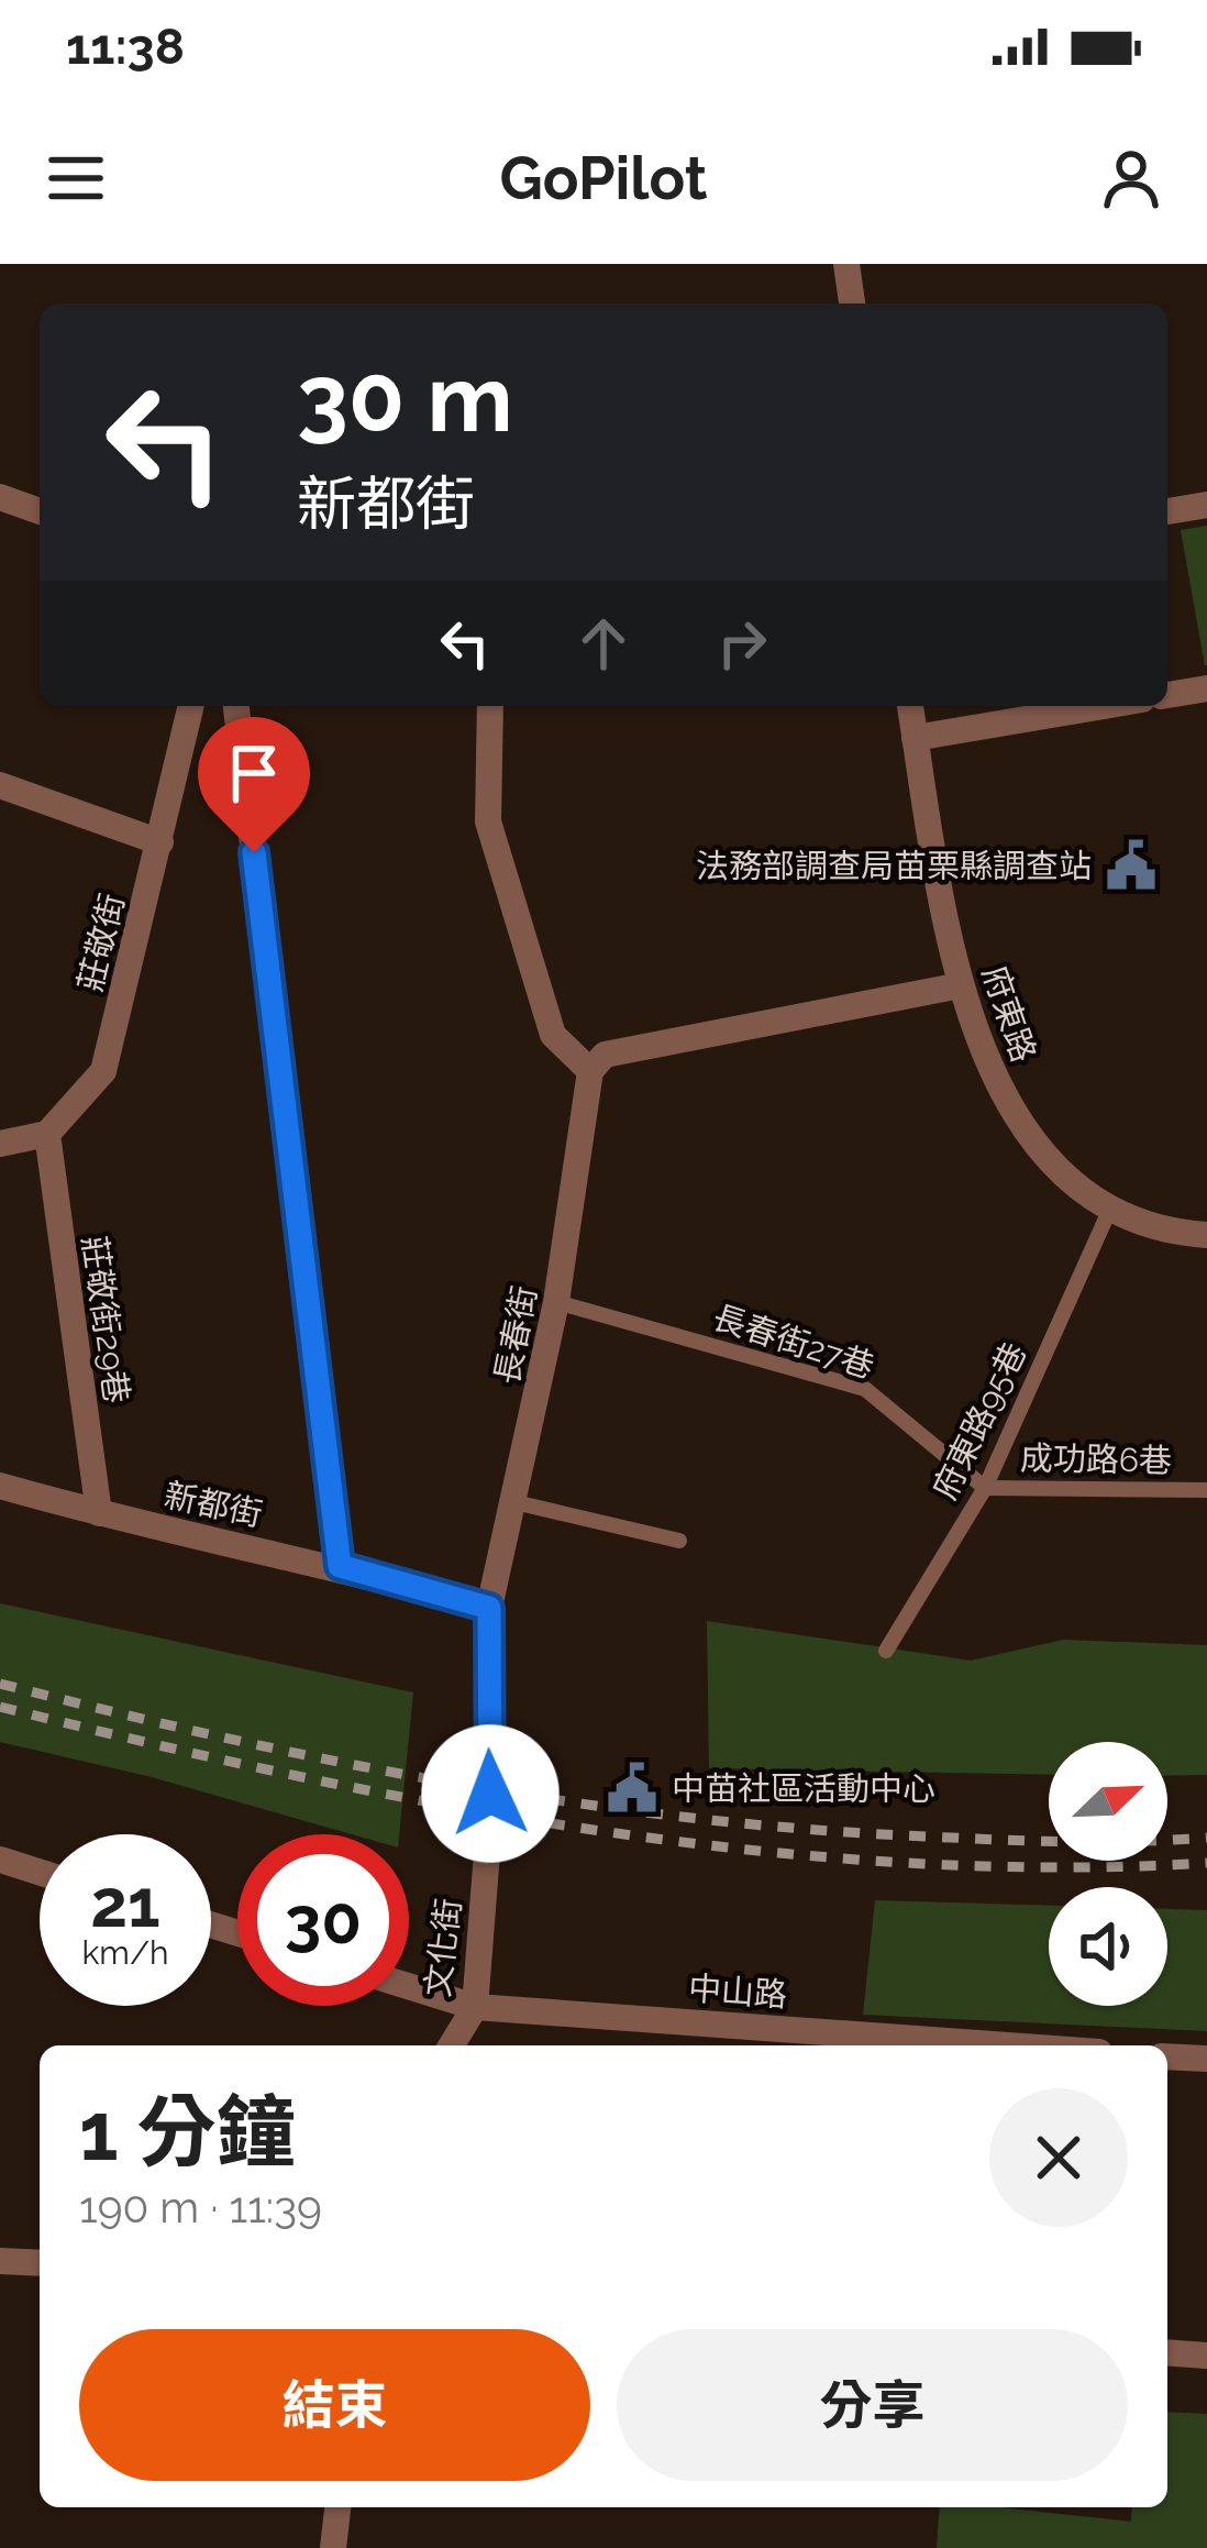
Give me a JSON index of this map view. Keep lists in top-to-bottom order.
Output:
{
  "streets": {
    "street": [
      "莊敬街",
      "府東路",
      "莊敬街29巷",
      "長春街",
      "新都街",
      "文化街",
      "中山路"
    ],
    "lane": ["長春街27巷", "府東路95巷", "成功路6巷"]
  },
  "crossings": [
    ["莊敬街", "莊敬街29巷"],
    ["府東路", "府東路95巷"],
    ["莊敬街29巷", "新都街"],
    ["長春街", "長春街27巷"],
    ["長春街", "新都街"],
    ["長春街", "文化街"],
    ["長春街27巷", "府東路95巷"],
    ["長春街27巷", "成功路6巷"],
    ["府東路95巷", "成功路6巷"],
    ["新都街", "文化街"],
    ["文化街", "中山路"]
  ],
  "places": {
    "public building": ["法務部調查局苗栗縣調查站", "中苗社區活動中心"]
  },
  "north": "top right",
  "page": {
    "status": "11:38",
    "header": "GoPilot",
    "turn": ["30 m", "新都街"],
    "speed": "21 km/h",
    "limit": "30",
    "heading": ["1 分鐘", "190 m · 11:39"],
    "buttons": ["結束", "分享"]
  }
}
